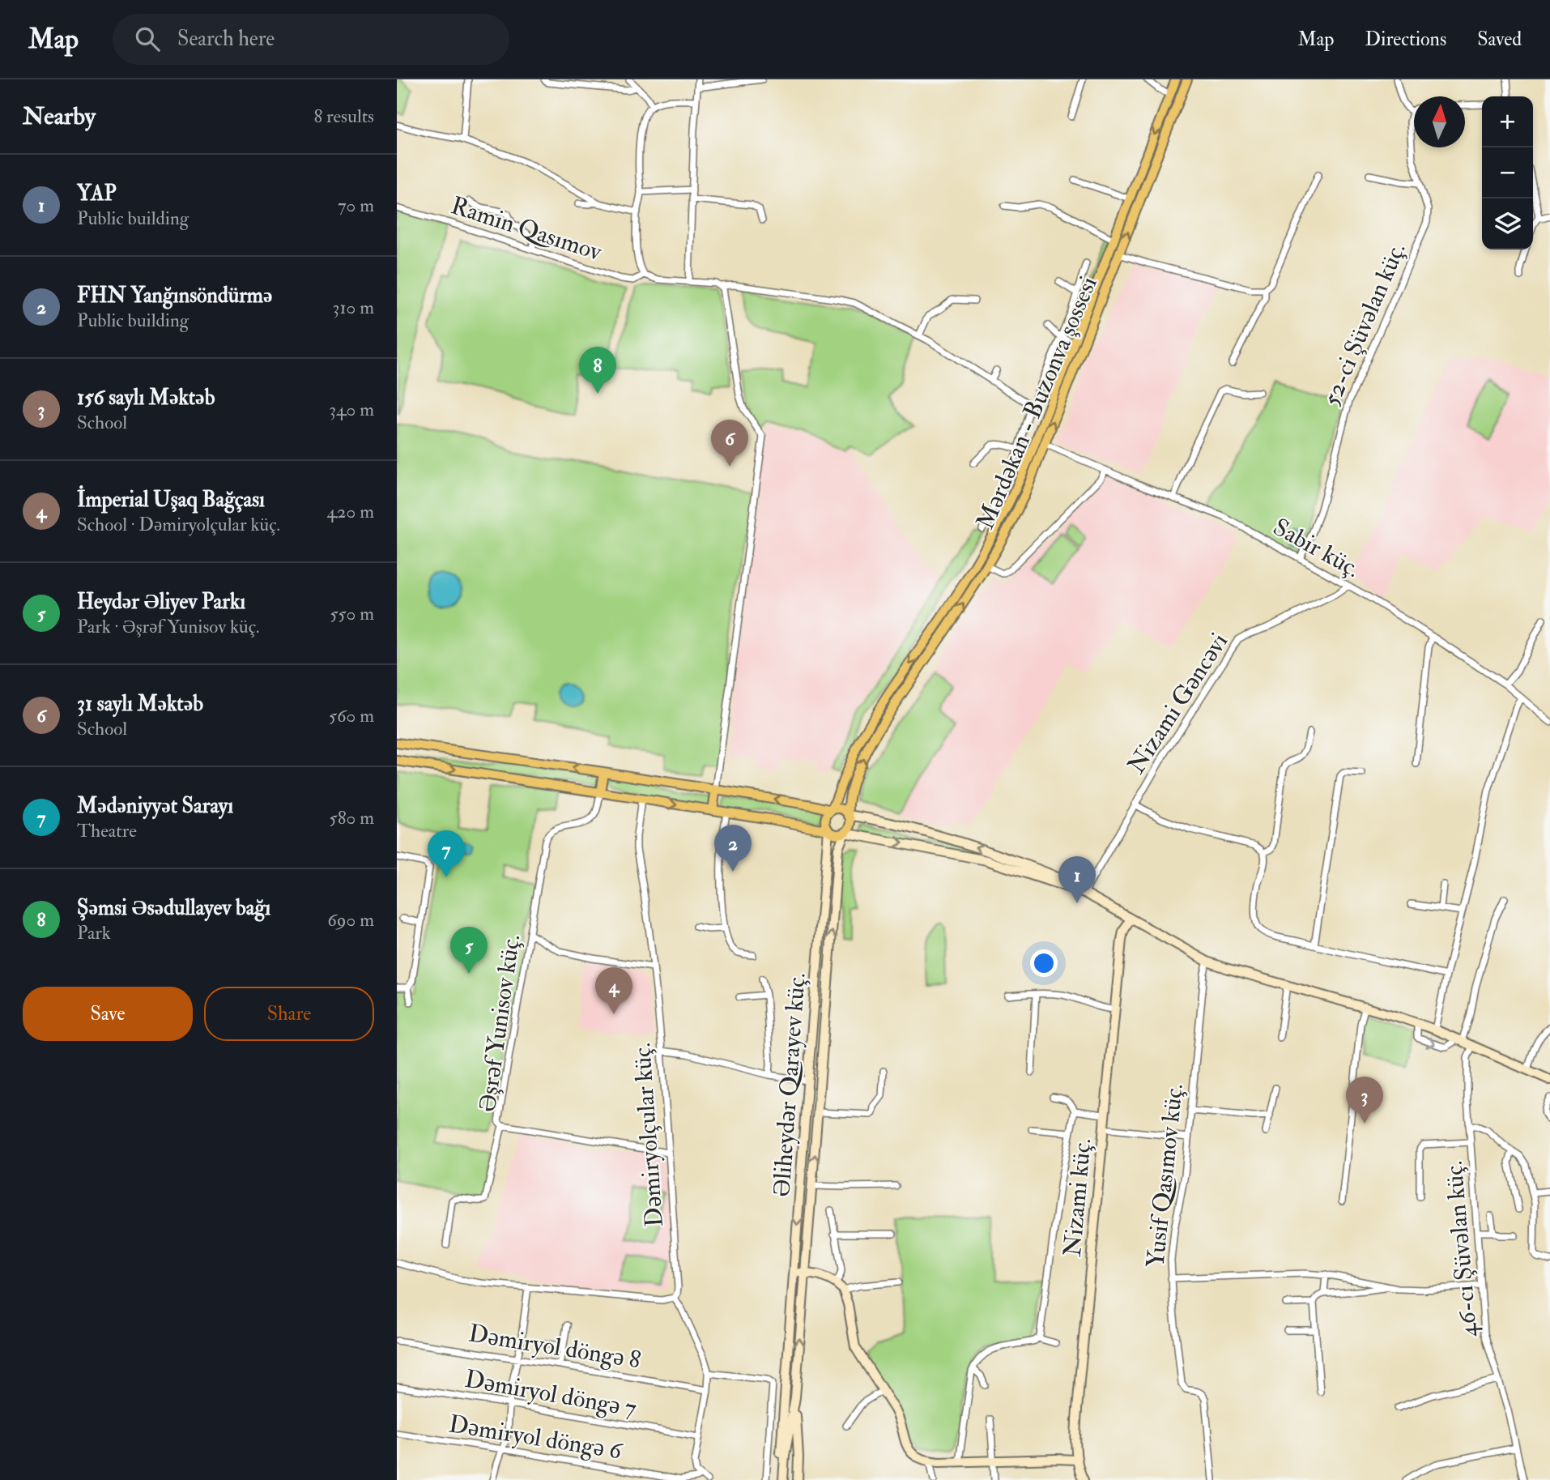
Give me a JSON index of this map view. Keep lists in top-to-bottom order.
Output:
{
  "streets": {
    "main road": ["Mərdəkan - Buzonva şossesi", "Əliheydər Qarayev küç.", "Nizami küç."],
    "street": [
      "Ramin Qasımov",
      "52-ci Şüvəlan küç.",
      "Sabir küç.",
      "Nizami Gəncəvi",
      "Əşrəf Yunisov küç.",
      "Dəmiryolçular küç.",
      "Yusif Qasımov küç.",
      "46-cı Şüvəlan küç.",
      "Dəmiryol döngə 8",
      "Dəmiryol döngə 7",
      "Dəmiryol döngə 6"
    ]
  },
  "crossings": [
    ["52-ci Şüvəlan küç.", "Sabir küç."],
    ["Mərdəkan - Buzonva şossesi", "Sabir küç."],
    ["Mərdəkan - Buzonva şossesi", "Əliheydər Qarayev küç."],
    ["Sabir küç.", "Nizami Gəncəvi"],
    ["Əşrəf Yunisov küç.", "Dəmiryolçular küç."]
  ],
  "north": "top",
  "page": {
    "header": "Map",
    "search": "Search here",
    "nav": ["Map", "Directions", "Saved"],
    "heading": ["Nearby", "8 results"],
    "map_buttons": ["+", "−"],
    "list": [
      {
        "mark": "1",
        "name": "YAP",
        "note": "Public building",
        "value": "70 m"
      },
      {
        "mark": "2",
        "name": "FHN Yanğınsöndürmə",
        "note": "Public building",
        "value": "310 m"
      },
      {
        "mark": "3",
        "name": "156 saylı Məktəb",
        "note": "School",
        "value": "340 m"
      },
      {
        "mark": "4",
        "name": "İmperial Uşaq Bağçası",
        "note": "School · Dəmiryolçular küç.",
        "value": "420 m"
      },
      {
        "mark": "5",
        "name": "Heydər Əliyev Parkı",
        "note": "Park · Əşrəf Yunisov küç.",
        "value": "550 m"
      },
      {
        "mark": "6",
        "name": "31 saylı Məktəb",
        "note": "School",
        "value": "560 m"
      },
      {
        "mark": "7",
        "name": "Mədəniyyət Sarayı",
        "note": "Theatre",
        "value": "580 m"
      },
      {
        "mark": "8",
        "name": "Şəmsi Əsədullayev bağı",
        "note": "Park",
        "value": "690 m"
      }
    ],
    "pins": [
      "8",
      "6",
      "2",
      "7",
      "1",
      "5",
      "4",
      "3"
    ],
    "buttons": ["Save", "Share"]
  }
}
